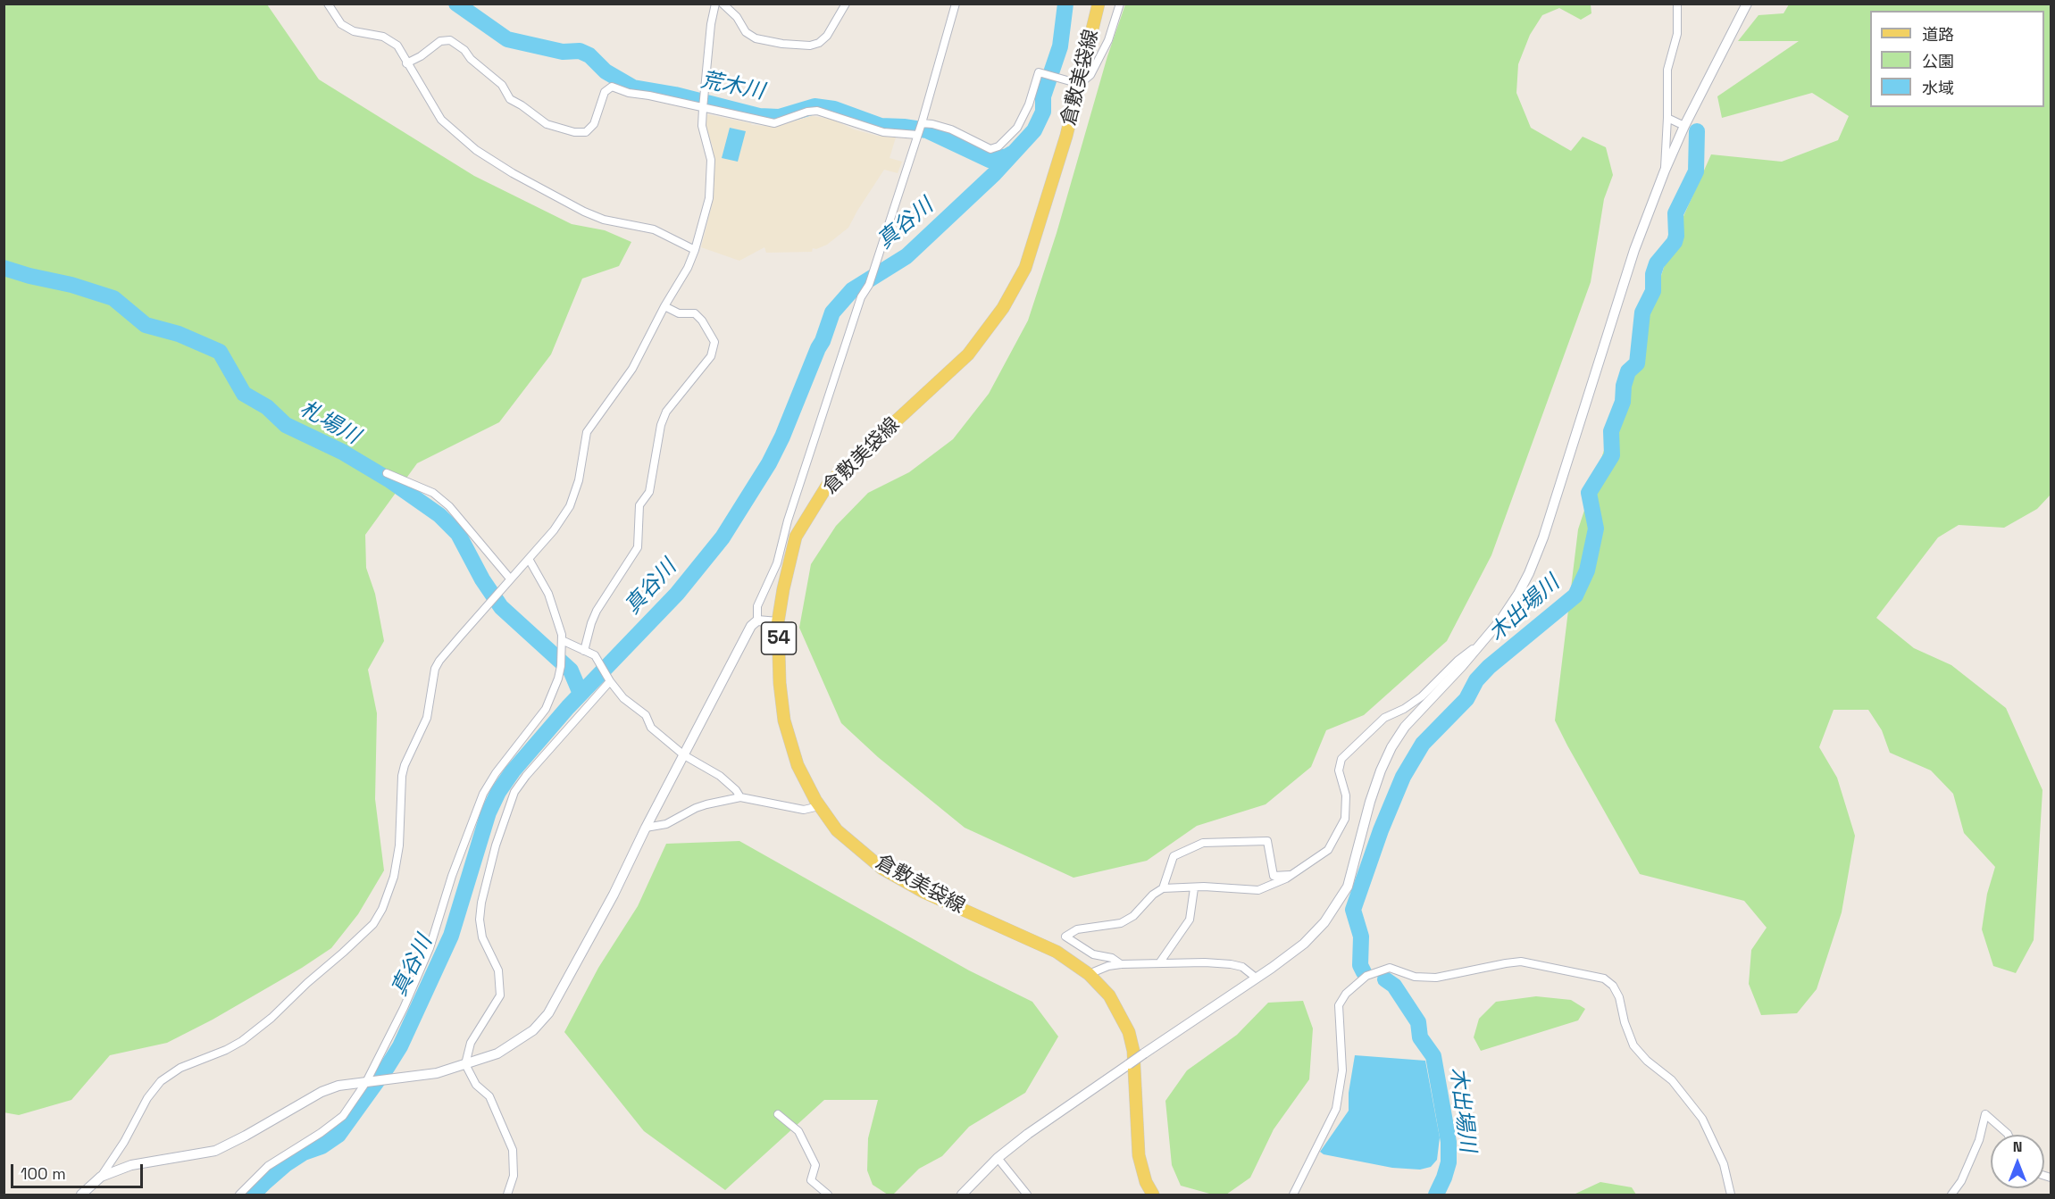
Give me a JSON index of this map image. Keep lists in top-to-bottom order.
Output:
{
  "streets": {
    "main road": ["倉敷美袋線", "54"]
  },
  "water": [
    "荒木川",
    "真谷川",
    "札場川",
    "木出場川"
  ],
  "legend": ["道路", "公園", "水域"],
  "scale_bar": "100 m",
  "north": "top"
}
